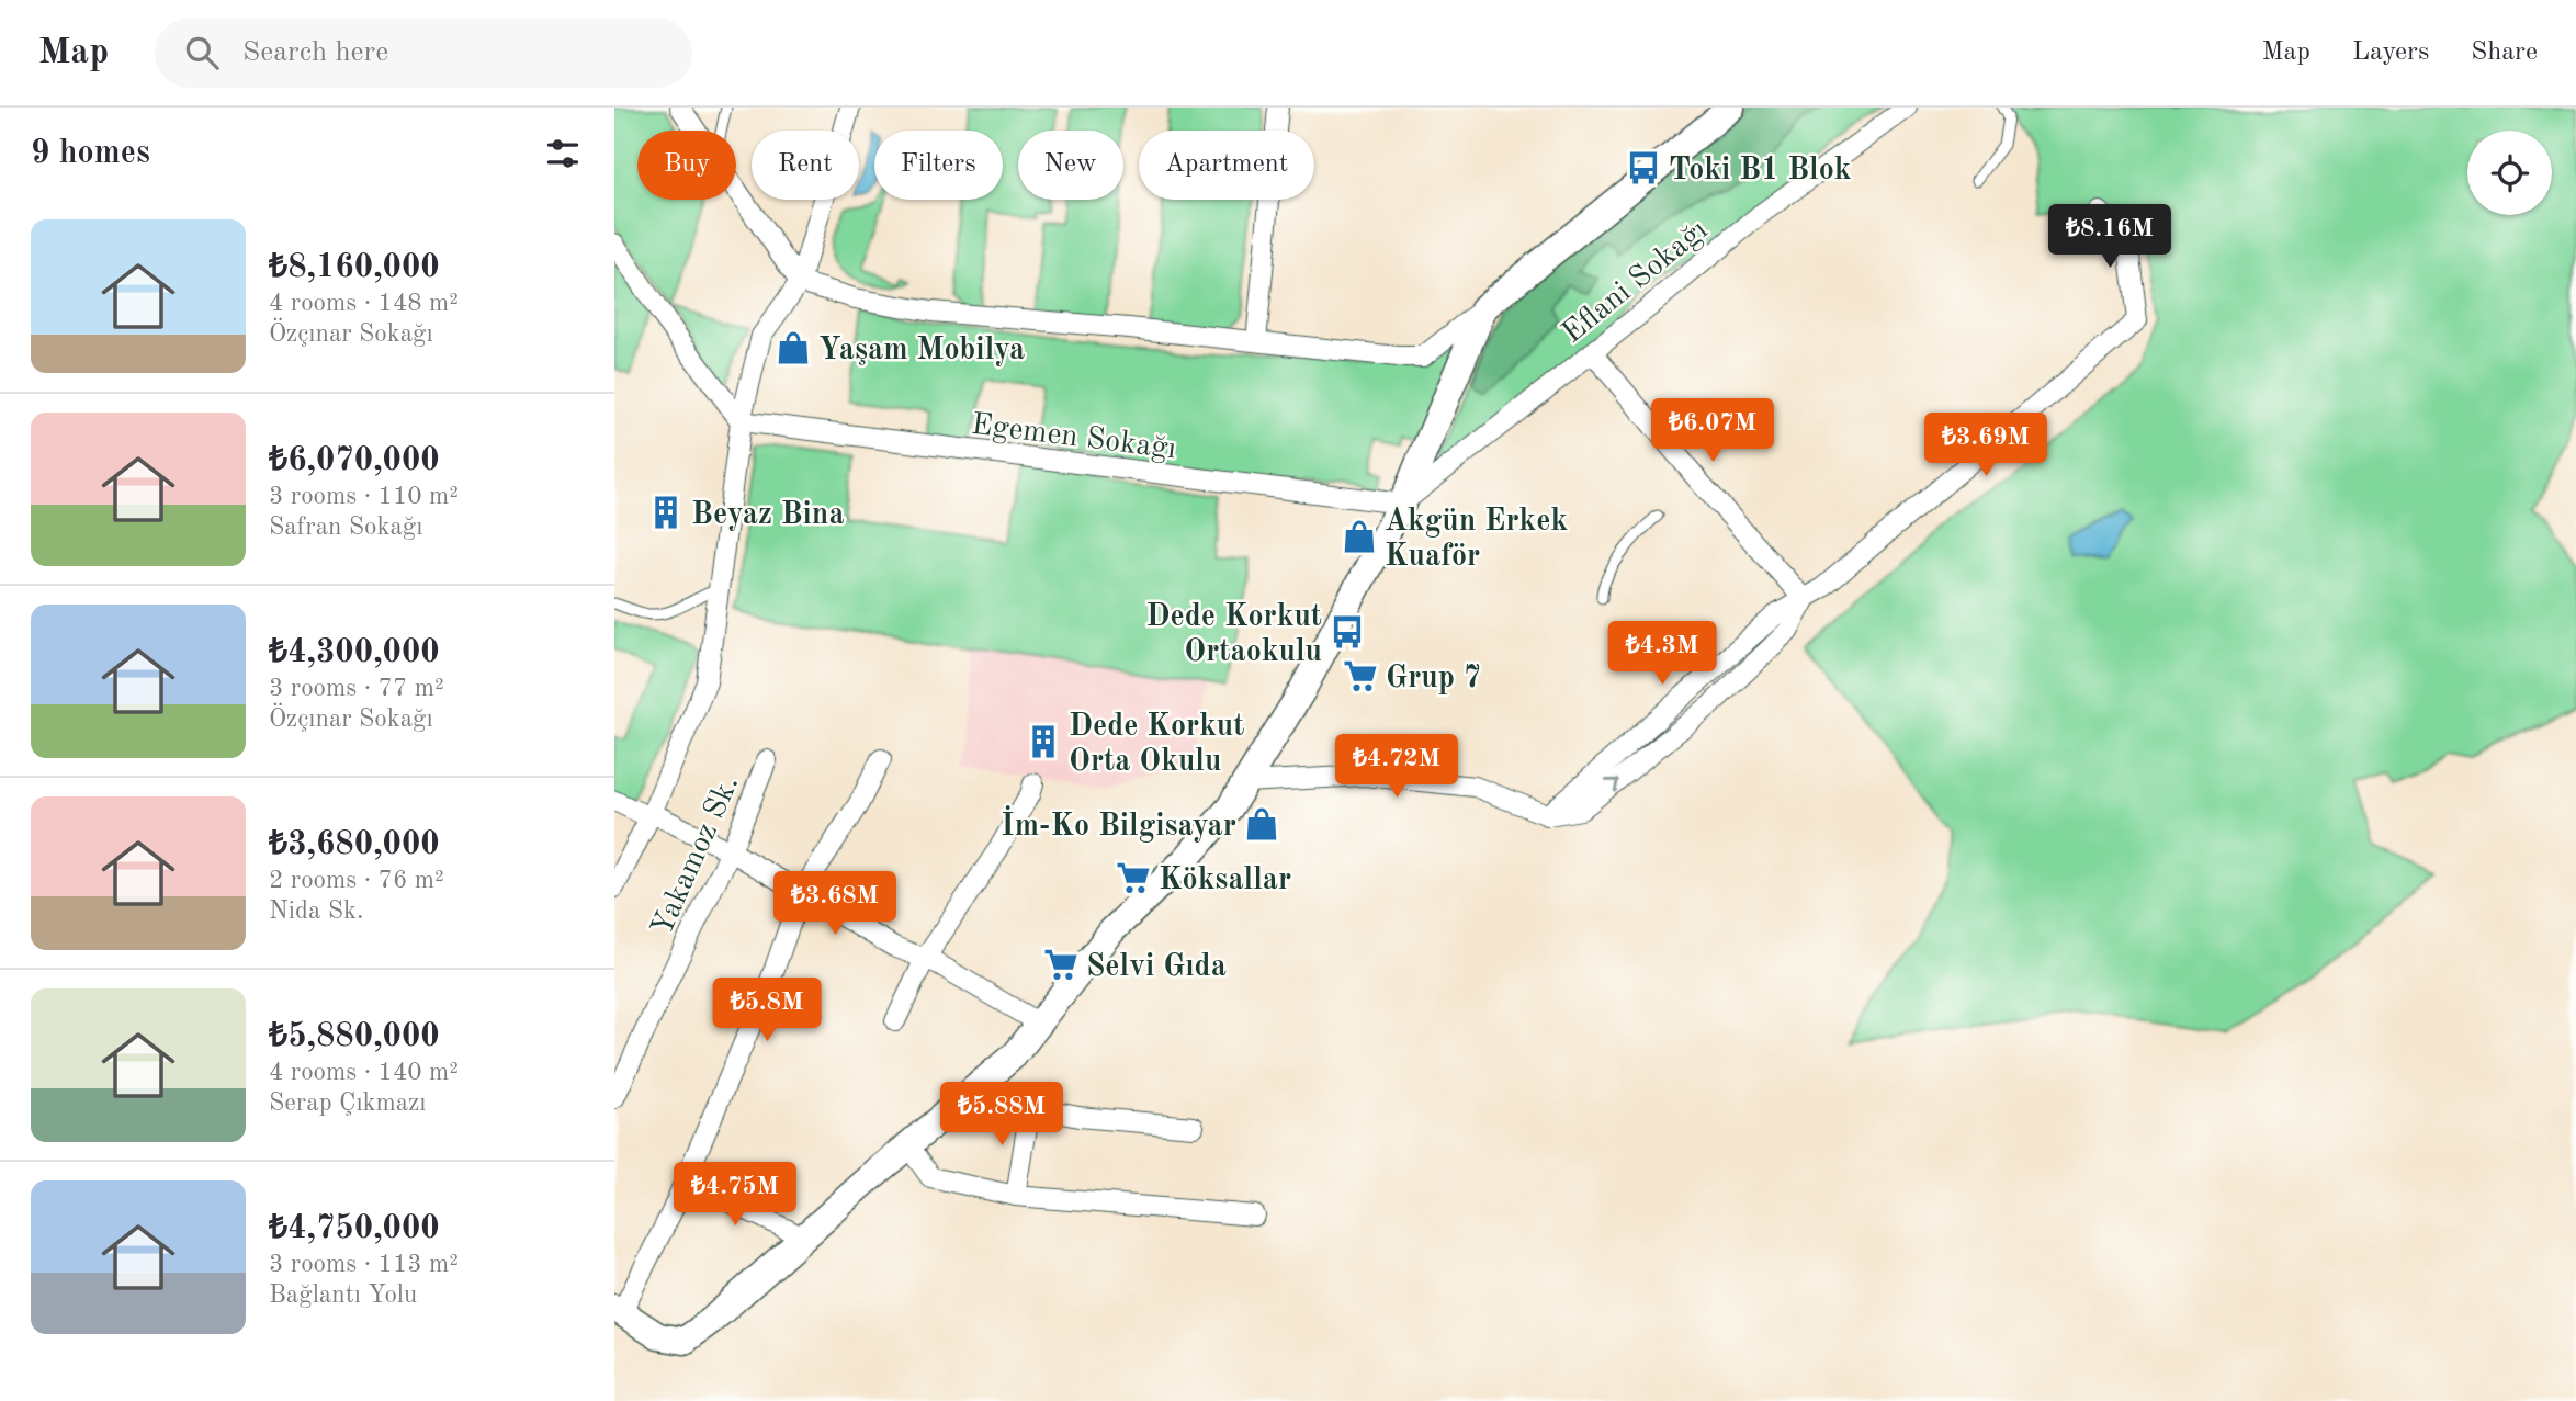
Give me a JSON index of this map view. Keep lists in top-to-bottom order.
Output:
{
  "streets": {
    "street": ["Eflani Sokağı", "Egemen Sokağı", "Yakamoz Sk."]
  },
  "crossings": [
    ["Eflani Sokağı", "Egemen Sokağı"]
  ],
  "places": {
    "bus stop": ["Toki B1 Blok", "Dede Korkut Ortaokulu"],
    "shop": ["Yaşam Mobilya", "Akgün Erkek Kuaför", "İm-Ko Bilgisayar"],
    "building": ["Beyaz Bina", "Dede Korkut Orta Okulu"],
    "supermarket": ["Grup 7", "Köksallar", "Selvi Gıda"]
  },
  "page": {
    "header": "Map",
    "search": "Search here",
    "nav": ["Map", "Layers", "Share"],
    "heading": "9 homes",
    "chip": [
      "Buy",
      "Rent",
      "Filters",
      "New",
      "Apartment"
    ],
    "list": [
      {
        "name": "₺8,160,000",
        "note": "4 rooms · 148 m² · Özçınar Sokağı"
      },
      {
        "name": "₺6,070,000",
        "note": "3 rooms · 110 m² · Safran Sokağı"
      },
      {
        "name": "₺4,300,000",
        "note": "3 rooms · 77 m² · Özçınar Sokağı"
      },
      {
        "name": "₺3,680,000",
        "note": "2 rooms · 76 m² · Nida Sk."
      },
      {
        "name": "₺5,880,000",
        "note": "4 rooms · 140 m² · Serap Çıkmazı"
      },
      {
        "name": "₺4,750,000",
        "note": "3 rooms · 113 m² · Bağlantı Yolu"
      }
    ],
    "price": [
      "₺8.16M",
      "₺6.07M",
      "₺3.69M",
      "₺4.3M",
      "₺4.72M",
      "₺3.68M",
      "₺5.8M",
      "₺5.88M",
      "₺4.75M"
    ]
  }
}
